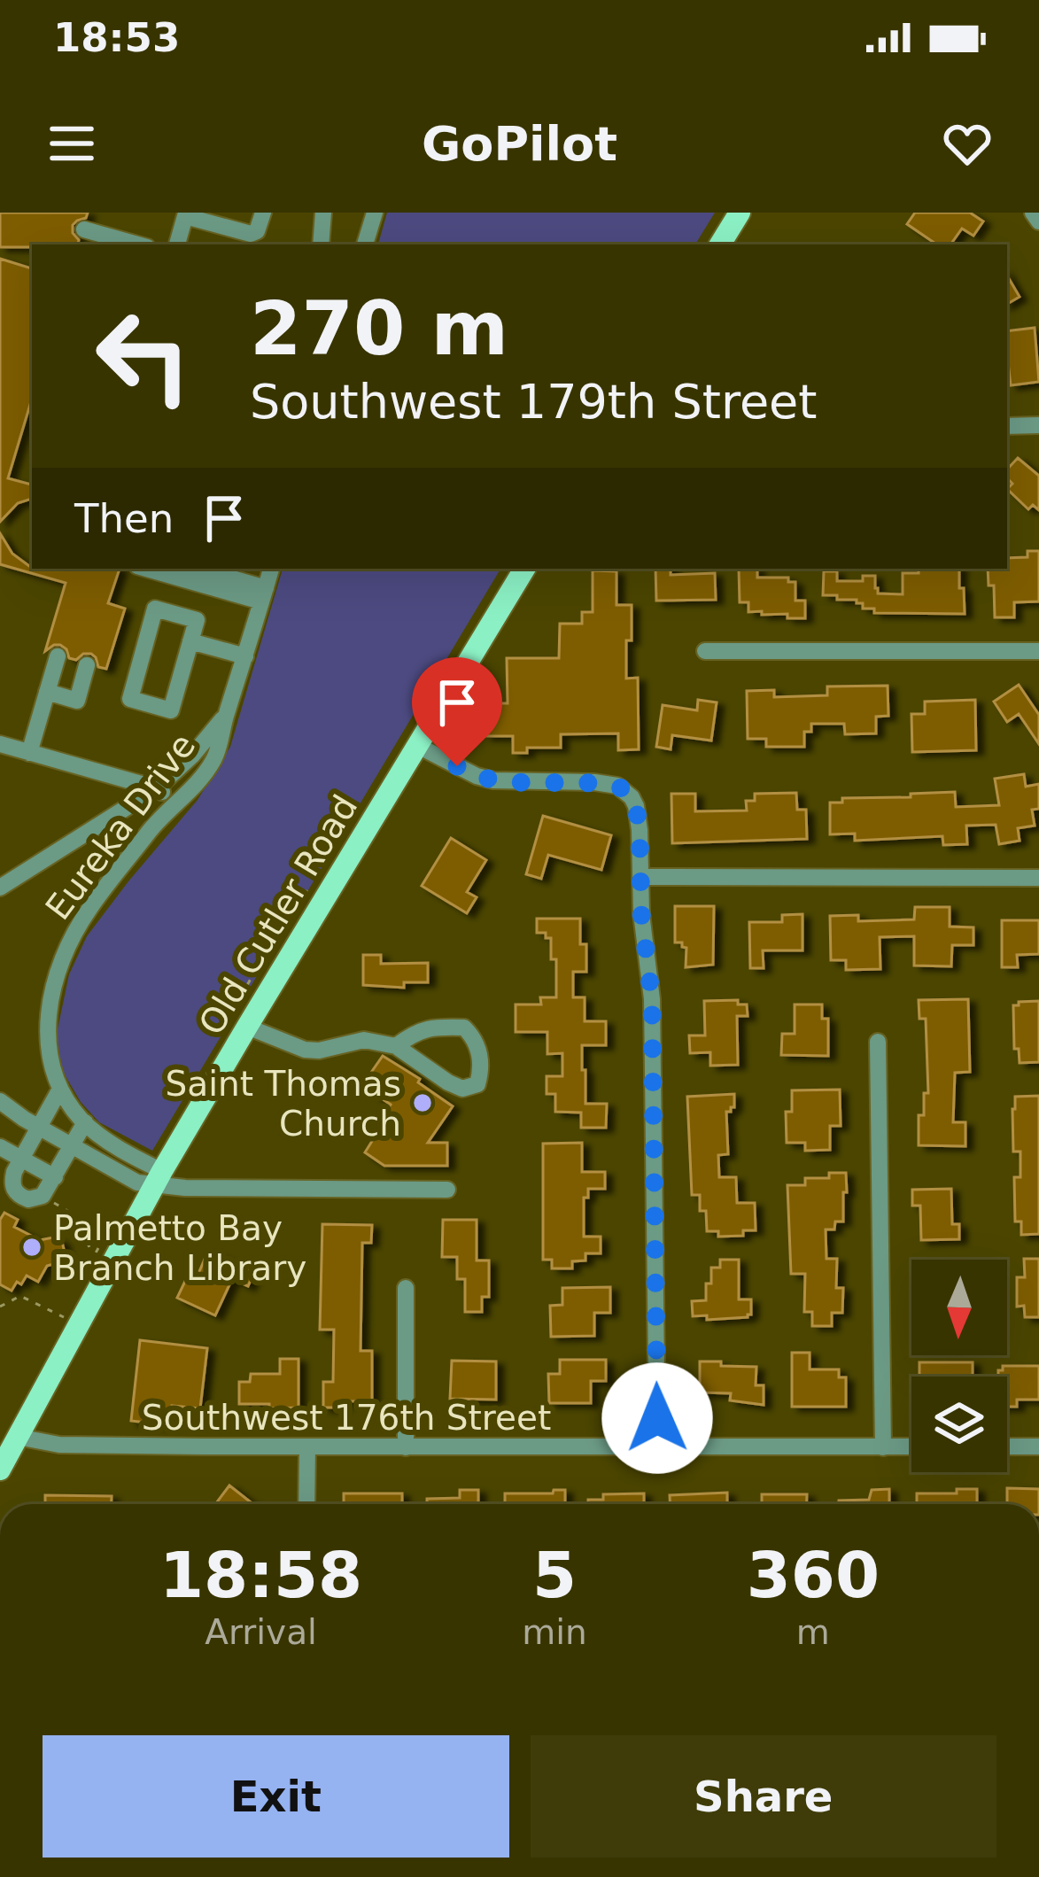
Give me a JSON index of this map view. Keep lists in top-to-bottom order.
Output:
{
  "streets": {
    "main road": ["Old Cutler Road"],
    "street": ["Eureka Drive", "Southwest 176th Street"]
  },
  "crossings": [
    ["Eureka Drive", "Old Cutler Road"],
    ["Old Cutler Road", "Southwest 176th Street"]
  ],
  "places": ["Saint Thomas Church", "Palmetto Bay Branch Library"],
  "north": "bottom",
  "page": {
    "status": "18:53",
    "header": "GoPilot",
    "turn": ["270 m", "Southwest 179th Street"],
    "then": "Then",
    "eta": [
      "18:58",
      "Arrival",
      "5",
      "min",
      "360",
      "m"
    ],
    "buttons": ["Exit", "Share"]
  }
}
